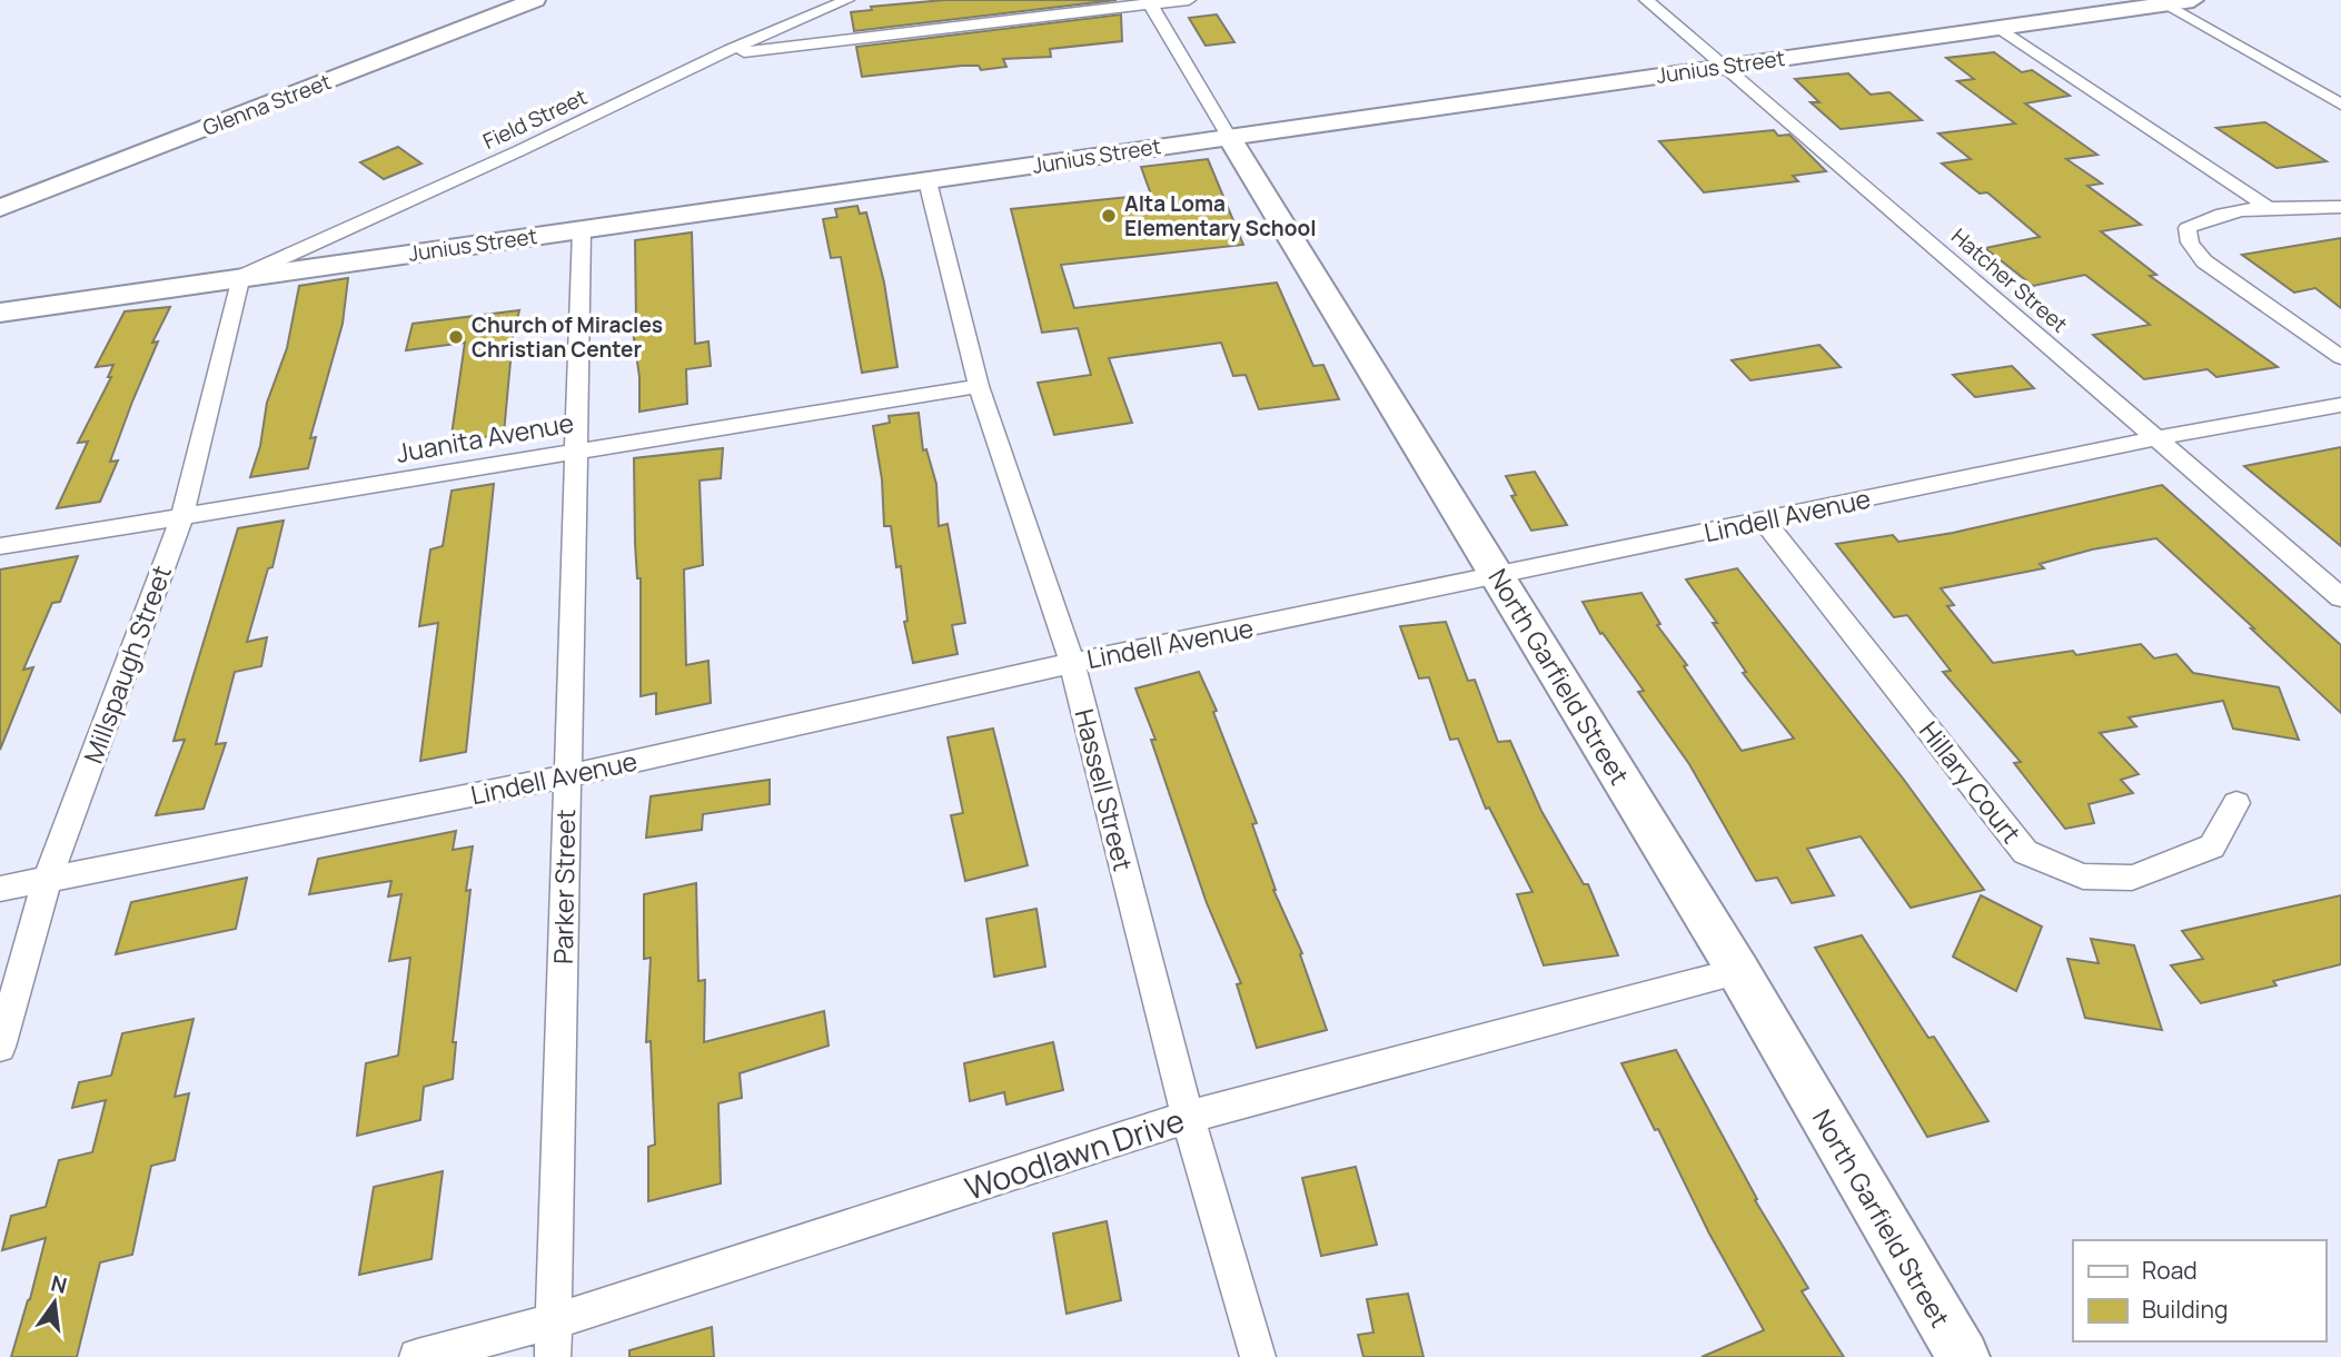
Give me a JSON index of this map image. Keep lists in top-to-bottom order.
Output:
{
  "streets": {
    "street": [
      "Junius Street",
      "Glenna Street",
      "Field Street",
      "Hatcher Street",
      "Juanita Avenue",
      "Lindell Avenue",
      "Millspaugh Street",
      "North Garfield Street",
      "Hillary Court",
      "Hassell Street",
      "Parker Street",
      "Woodlawn Drive"
    ]
  },
  "crossings": [
    ["Junius Street", "Field Street"],
    ["Junius Street", "Hatcher Street"],
    ["Junius Street", "Millspaugh Street"],
    ["Junius Street", "North Garfield Street"],
    ["Junius Street", "Hassell Street"],
    ["Junius Street", "Parker Street"],
    ["Field Street", "Millspaugh Street"],
    ["Hatcher Street", "Lindell Avenue"],
    ["Juanita Avenue", "Millspaugh Street"],
    ["Juanita Avenue", "Hassell Street"],
    ["Juanita Avenue", "Parker Street"],
    ["Lindell Avenue", "Millspaugh Street"],
    ["Lindell Avenue", "North Garfield Street"],
    ["Lindell Avenue", "Hillary Court"],
    ["Lindell Avenue", "Hassell Street"],
    ["Lindell Avenue", "Parker Street"],
    ["North Garfield Street", "Woodlawn Drive"],
    ["Hassell Street", "Woodlawn Drive"],
    ["Parker Street", "Woodlawn Drive"]
  ],
  "places": ["Alta Loma Elementary School", "Church of Miracles Christian Center"],
  "legend": ["Road", "Building"],
  "north": "top"
}
